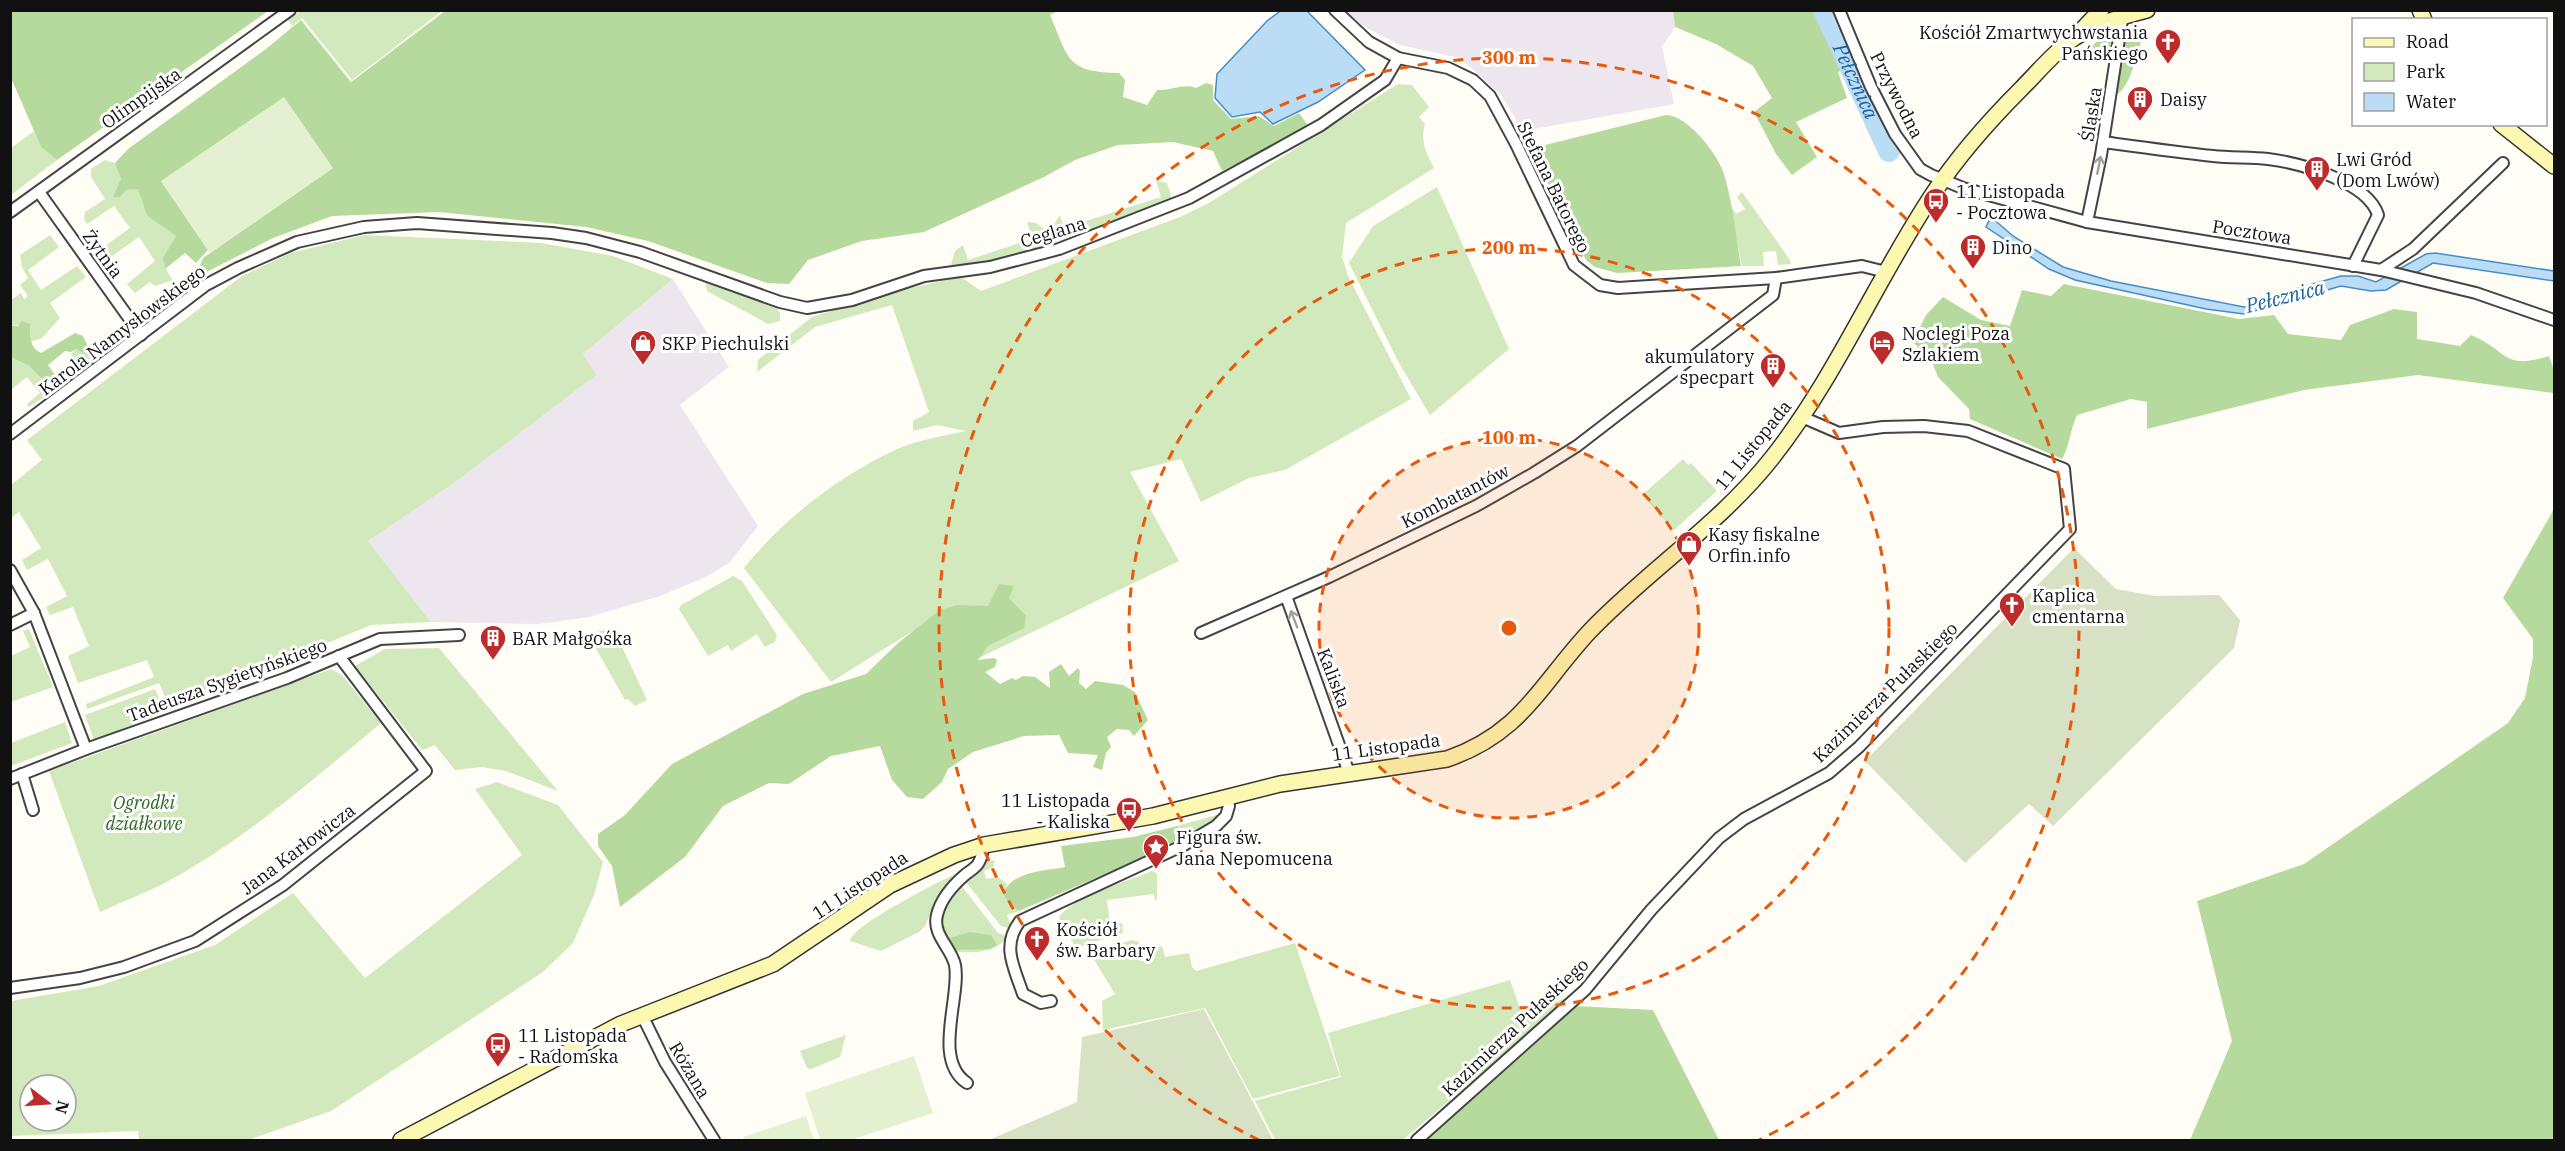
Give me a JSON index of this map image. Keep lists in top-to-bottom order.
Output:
{
  "streets": {
    "main road": ["11 Listopada"],
    "street": [
      "Przywodna",
      "Olimpijska",
      "Śląska",
      "Stefana Batorego",
      "Ceglana",
      "Pocztowa",
      "Żytnia",
      "Karola Namysłowskiego",
      "Kombatantów",
      "Kaliska",
      "Tadeusza Sygietyńskiego",
      "Kazimierza Pułaskiego",
      "Jana Karłowicza",
      "Różana"
    ]
  },
  "crossings": [
    ["Przywodna", "Pocztowa"],
    ["Przywodna", "11 Listopada"],
    ["Olimpijska", "Żytnia"],
    ["Śląska", "Pocztowa"],
    ["Śląska", "11 Listopada"],
    ["Stefana Batorego", "Ceglana"],
    ["Stefana Batorego", "11 Listopada"],
    ["Stefana Batorego", "Kombatantów"],
    ["Ceglana", "Karola Namysłowskiego"],
    ["Pocztowa", "11 Listopada"],
    ["Żytnia", "Karola Namysłowskiego"],
    ["11 Listopada", "Kaliska"],
    ["11 Listopada", "Kazimierza Pułaskiego"],
    ["11 Listopada", "Różana"],
    ["Kombatantów", "Kaliska"],
    ["Tadeusza Sygietyńskiego", "Jana Karłowicza"]
  ],
  "one_way": ["Śląska", "Kaliska"],
  "water": ["Pełcznica"],
  "parks": ["Ogrodki działkowe"],
  "places": {
    "church": ["Kościół Zmartwychwstania Pańskiego", "Kaplica cmentarna", "Kościół św. Barbary"],
    "building": [
      "Daisy",
      "Lwi Gród (Dom Lwów)",
      "Dino",
      "akumulatory specpart",
      "BAR Małgośka"
    ],
    "bus stop": ["11 Listopada - Pocztowa", "11 Listopada - Kaliska", "11 Listopada - Radomska"],
    "shop": ["SKP Piechulski", "Kasy fiskalne Orfin.info"],
    "hotel": ["Noclegi Poza Szlakiem"],
    "place": ["Figura św. Jana Nepomucena"]
  },
  "legend": ["Road", "Park", "Water"],
  "north": "right",
  "rings": ["300 m", "200 m", "100 m"]
}
